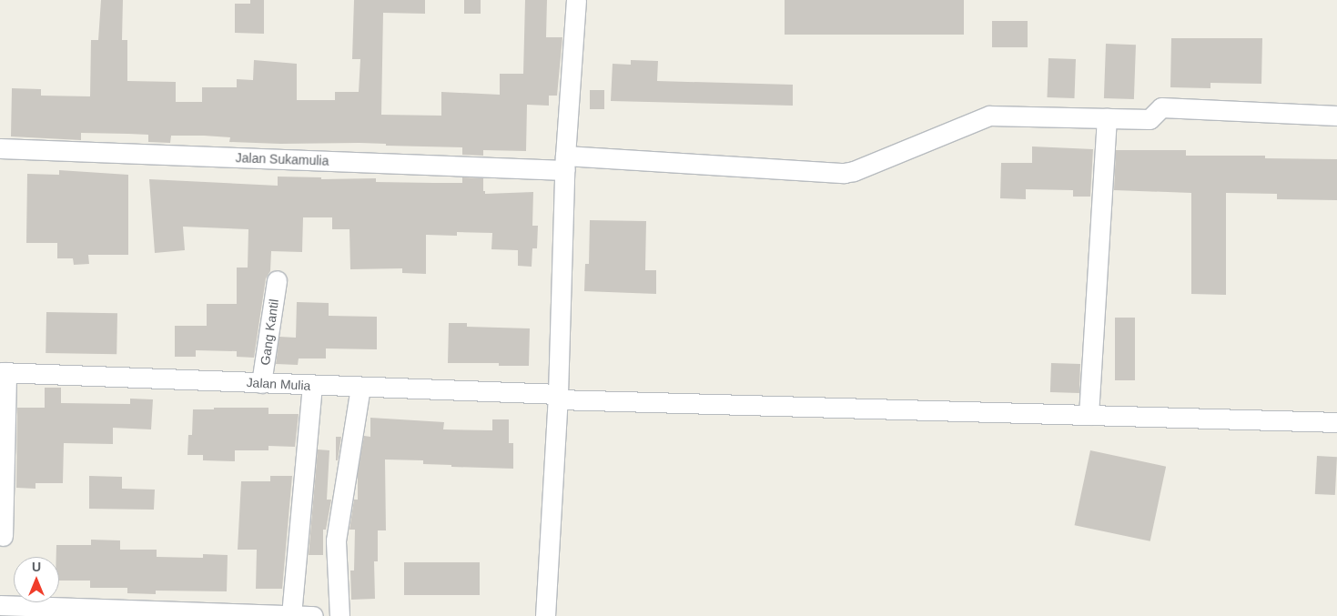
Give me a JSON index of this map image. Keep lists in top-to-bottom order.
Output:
{
  "streets": {
    "street": ["Jalan Sukamulia", "Gang Kantil", "Jalan Mulia"]
  },
  "crossings": [
    ["Gang Kantil", "Jalan Mulia"]
  ],
  "north": "top"
}
